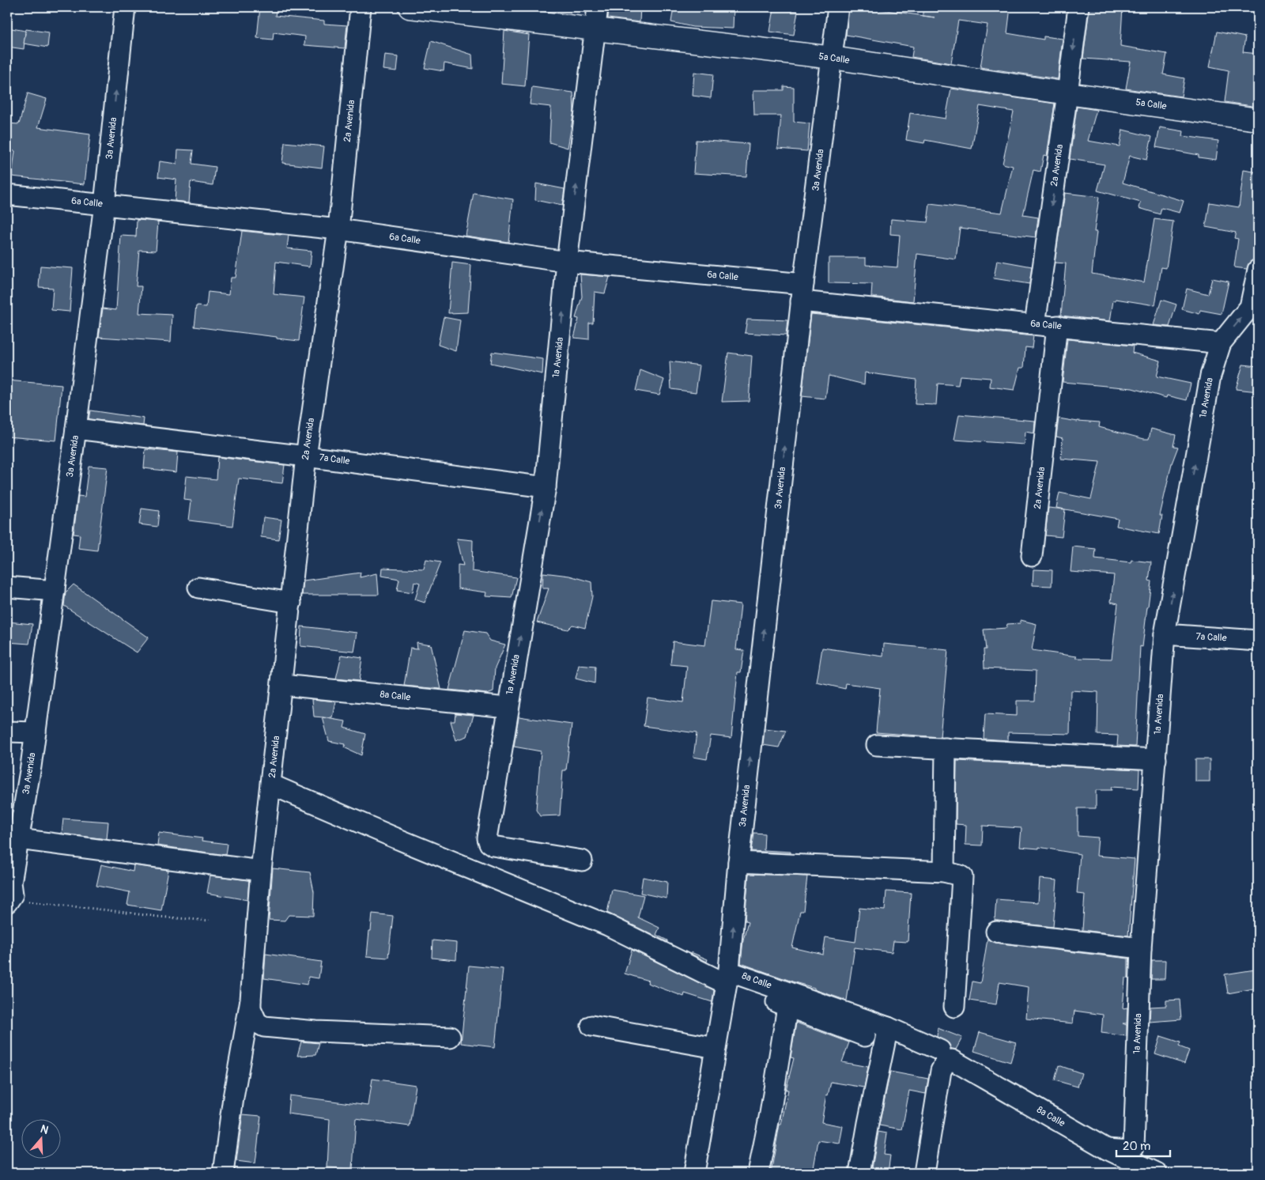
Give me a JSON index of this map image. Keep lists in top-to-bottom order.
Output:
{
  "streets": {
    "street": [
      "5a Calle",
      "2a Avenida",
      "3a Avenida",
      "6a Calle",
      "1a Avenida",
      "7a Calle",
      "8a Calle"
    ]
  },
  "crossings": [
    ["5a Calle", "2a Avenida"],
    ["5a Calle", "3a Avenida"],
    ["5a Calle", "1a Avenida"],
    ["2a Avenida", "6a Calle"],
    ["2a Avenida", "7a Calle"],
    ["2a Avenida", "8a Calle"],
    ["3a Avenida", "6a Calle"],
    ["3a Avenida", "7a Calle"],
    ["3a Avenida", "8a Calle"],
    ["6a Calle", "1a Avenida"],
    ["1a Avenida", "7a Calle"],
    ["1a Avenida", "8a Calle"]
  ],
  "one_way": ["3a Avenida", "1a Avenida"],
  "scale_bar": "20 m",
  "north": "top"
}
